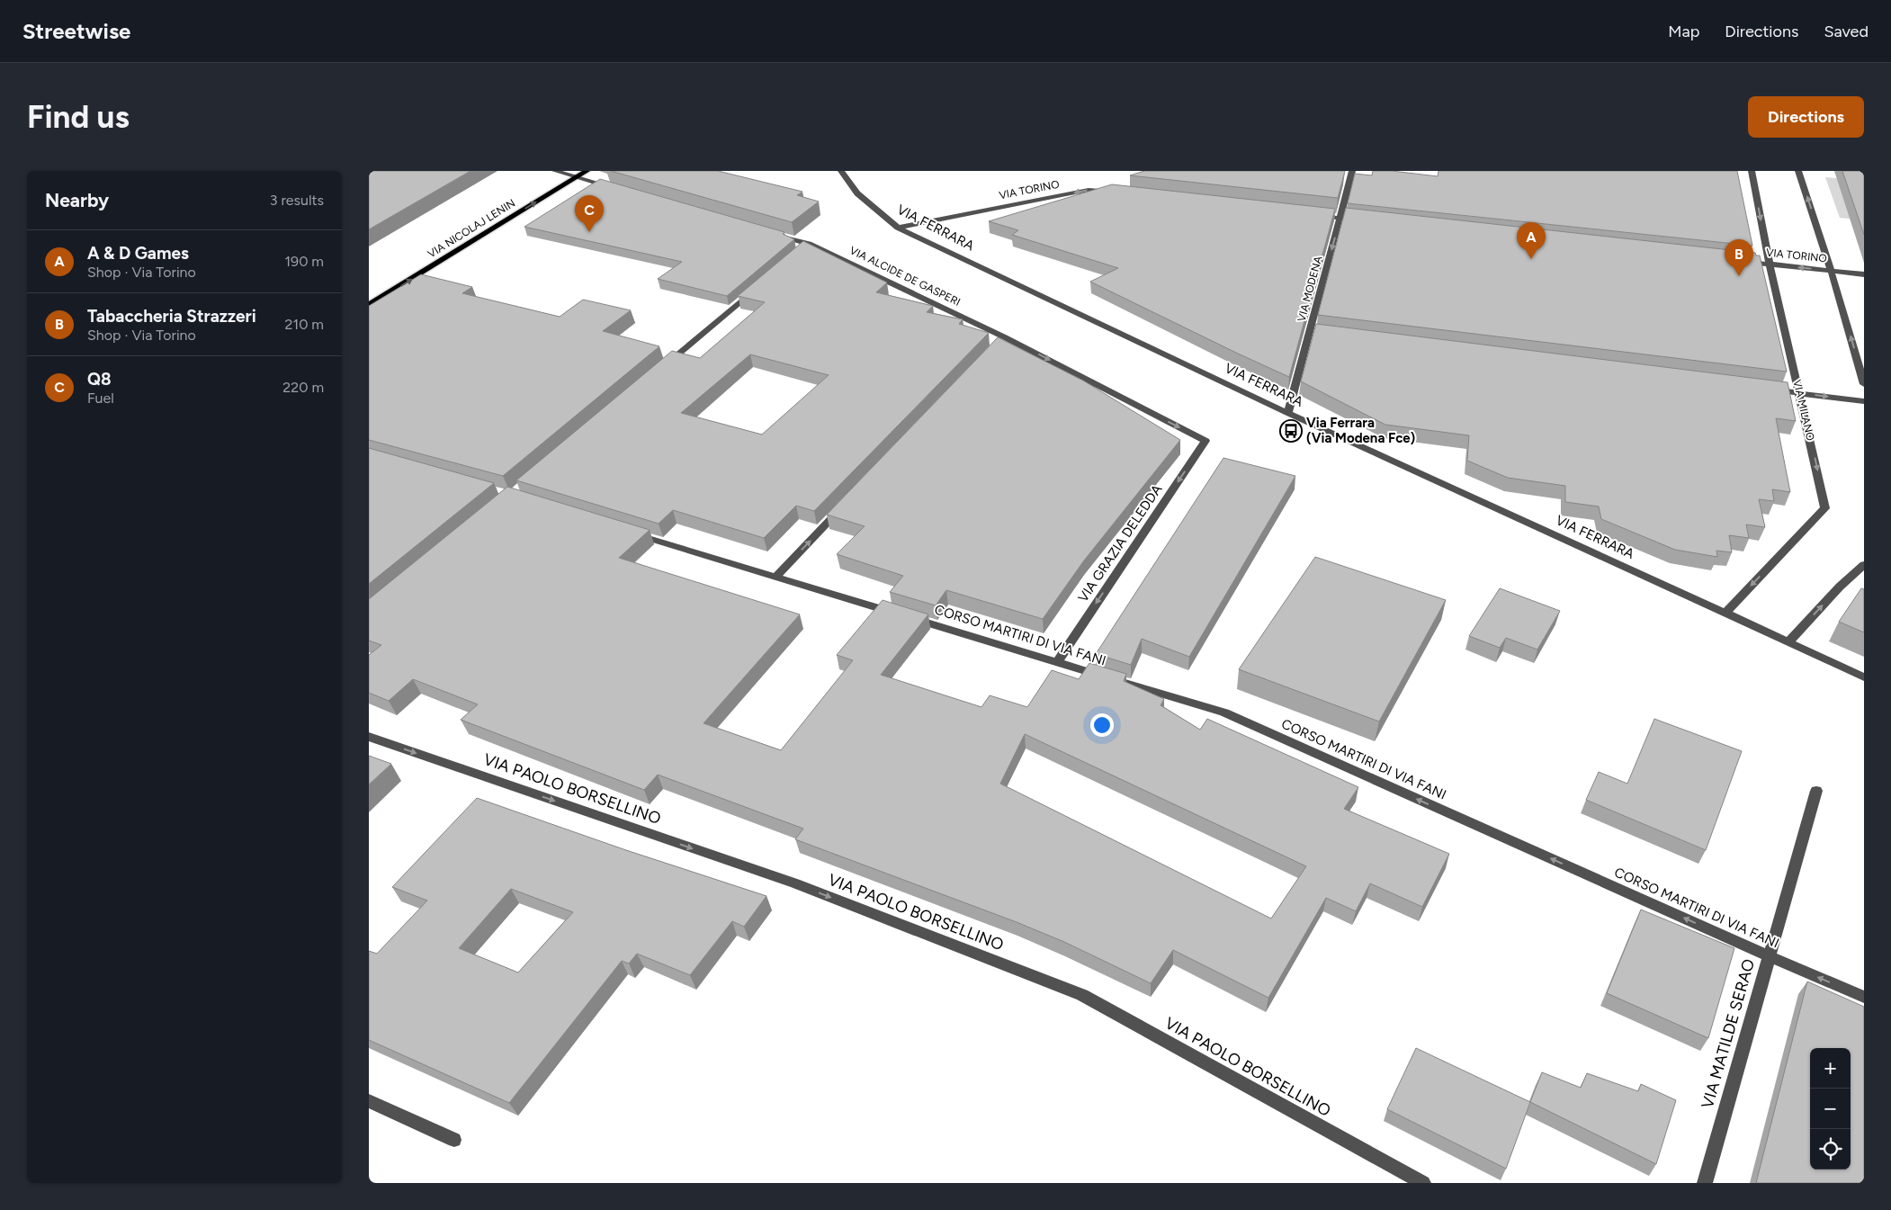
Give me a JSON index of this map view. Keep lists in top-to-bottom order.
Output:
{
  "streets": {
    "main road": ["VIA NICOLAJ LENIN"],
    "street": [
      "VIA TORINO",
      "VIA FERRARA",
      "VIA ALCIDE DE GASPERI",
      "VIA MODENA",
      "VIA MILANO",
      "VIA GRAZIA DELEDDA",
      "CORSO MARTIRI DI VIA FANI",
      "VIA PAOLO BORSELLINO",
      "VIA MATILDE SERAO"
    ]
  },
  "crossings": [
    ["VIA TORINO", "VIA FERRARA"],
    ["VIA TORINO", "VIA MILANO"],
    ["VIA FERRARA", "VIA MODENA"],
    ["VIA FERRARA", "VIA MILANO"],
    ["VIA ALCIDE DE GASPERI", "VIA GRAZIA DELEDDA"],
    ["VIA GRAZIA DELEDDA", "CORSO MARTIRI DI VIA FANI"],
    ["CORSO MARTIRI DI VIA FANI", "VIA MATILDE SERAO"]
  ],
  "one_way": [
    "VIA TORINO",
    "VIA NICOLAJ LENIN",
    "VIA ALCIDE DE GASPERI",
    "VIA MODENA",
    "VIA MILANO",
    "VIA GRAZIA DELEDDA",
    "CORSO MARTIRI DI VIA FANI",
    "VIA PAOLO BORSELLINO"
  ],
  "places": {
    "bus stop": ["Via Ferrara (Via Modena Fce)"]
  },
  "page": {
    "header": "Streetwise",
    "nav": ["Map", "Directions", "Saved"],
    "buttons": "Directions",
    "title": "Find us",
    "heading": ["Nearby", "3 results"],
    "pins": ["C", "A", "B"],
    "list": [
      {
        "mark": "A",
        "name": "A & D Games",
        "note": "Shop · Via Torino",
        "value": "190 m"
      },
      {
        "mark": "B",
        "name": "Tabaccheria Strazzeri",
        "note": "Shop · Via Torino",
        "value": "210 m"
      },
      {
        "mark": "C",
        "name": "Q8",
        "note": "Fuel",
        "value": "220 m"
      }
    ],
    "map_buttons": ["+", "−"]
  }
}
